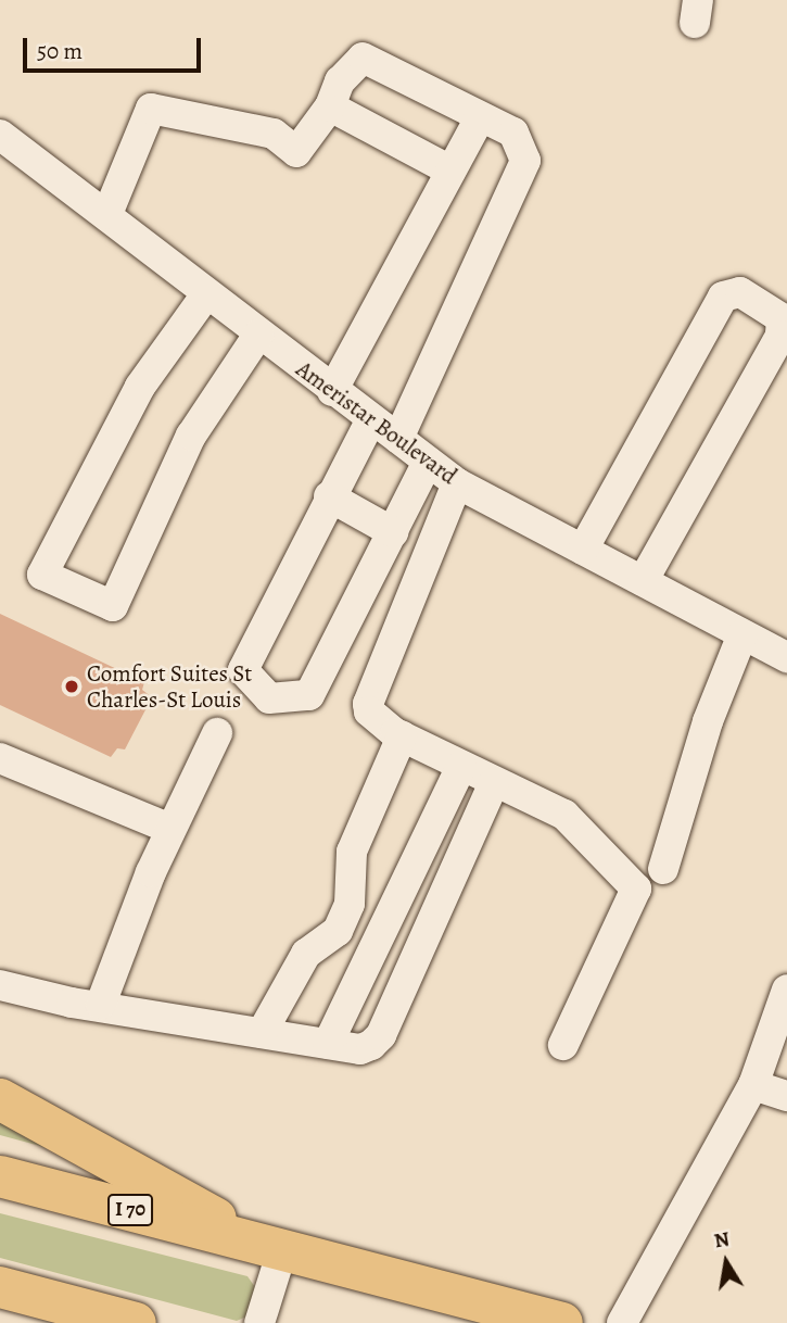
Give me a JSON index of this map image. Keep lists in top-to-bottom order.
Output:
{
  "streets": {
    "highway": ["I 70"],
    "street": ["Ameristar Boulevard"]
  },
  "places": ["Comfort Suites St Charles-St Louis"],
  "scale_bar": "50 m",
  "north": "top"
}
